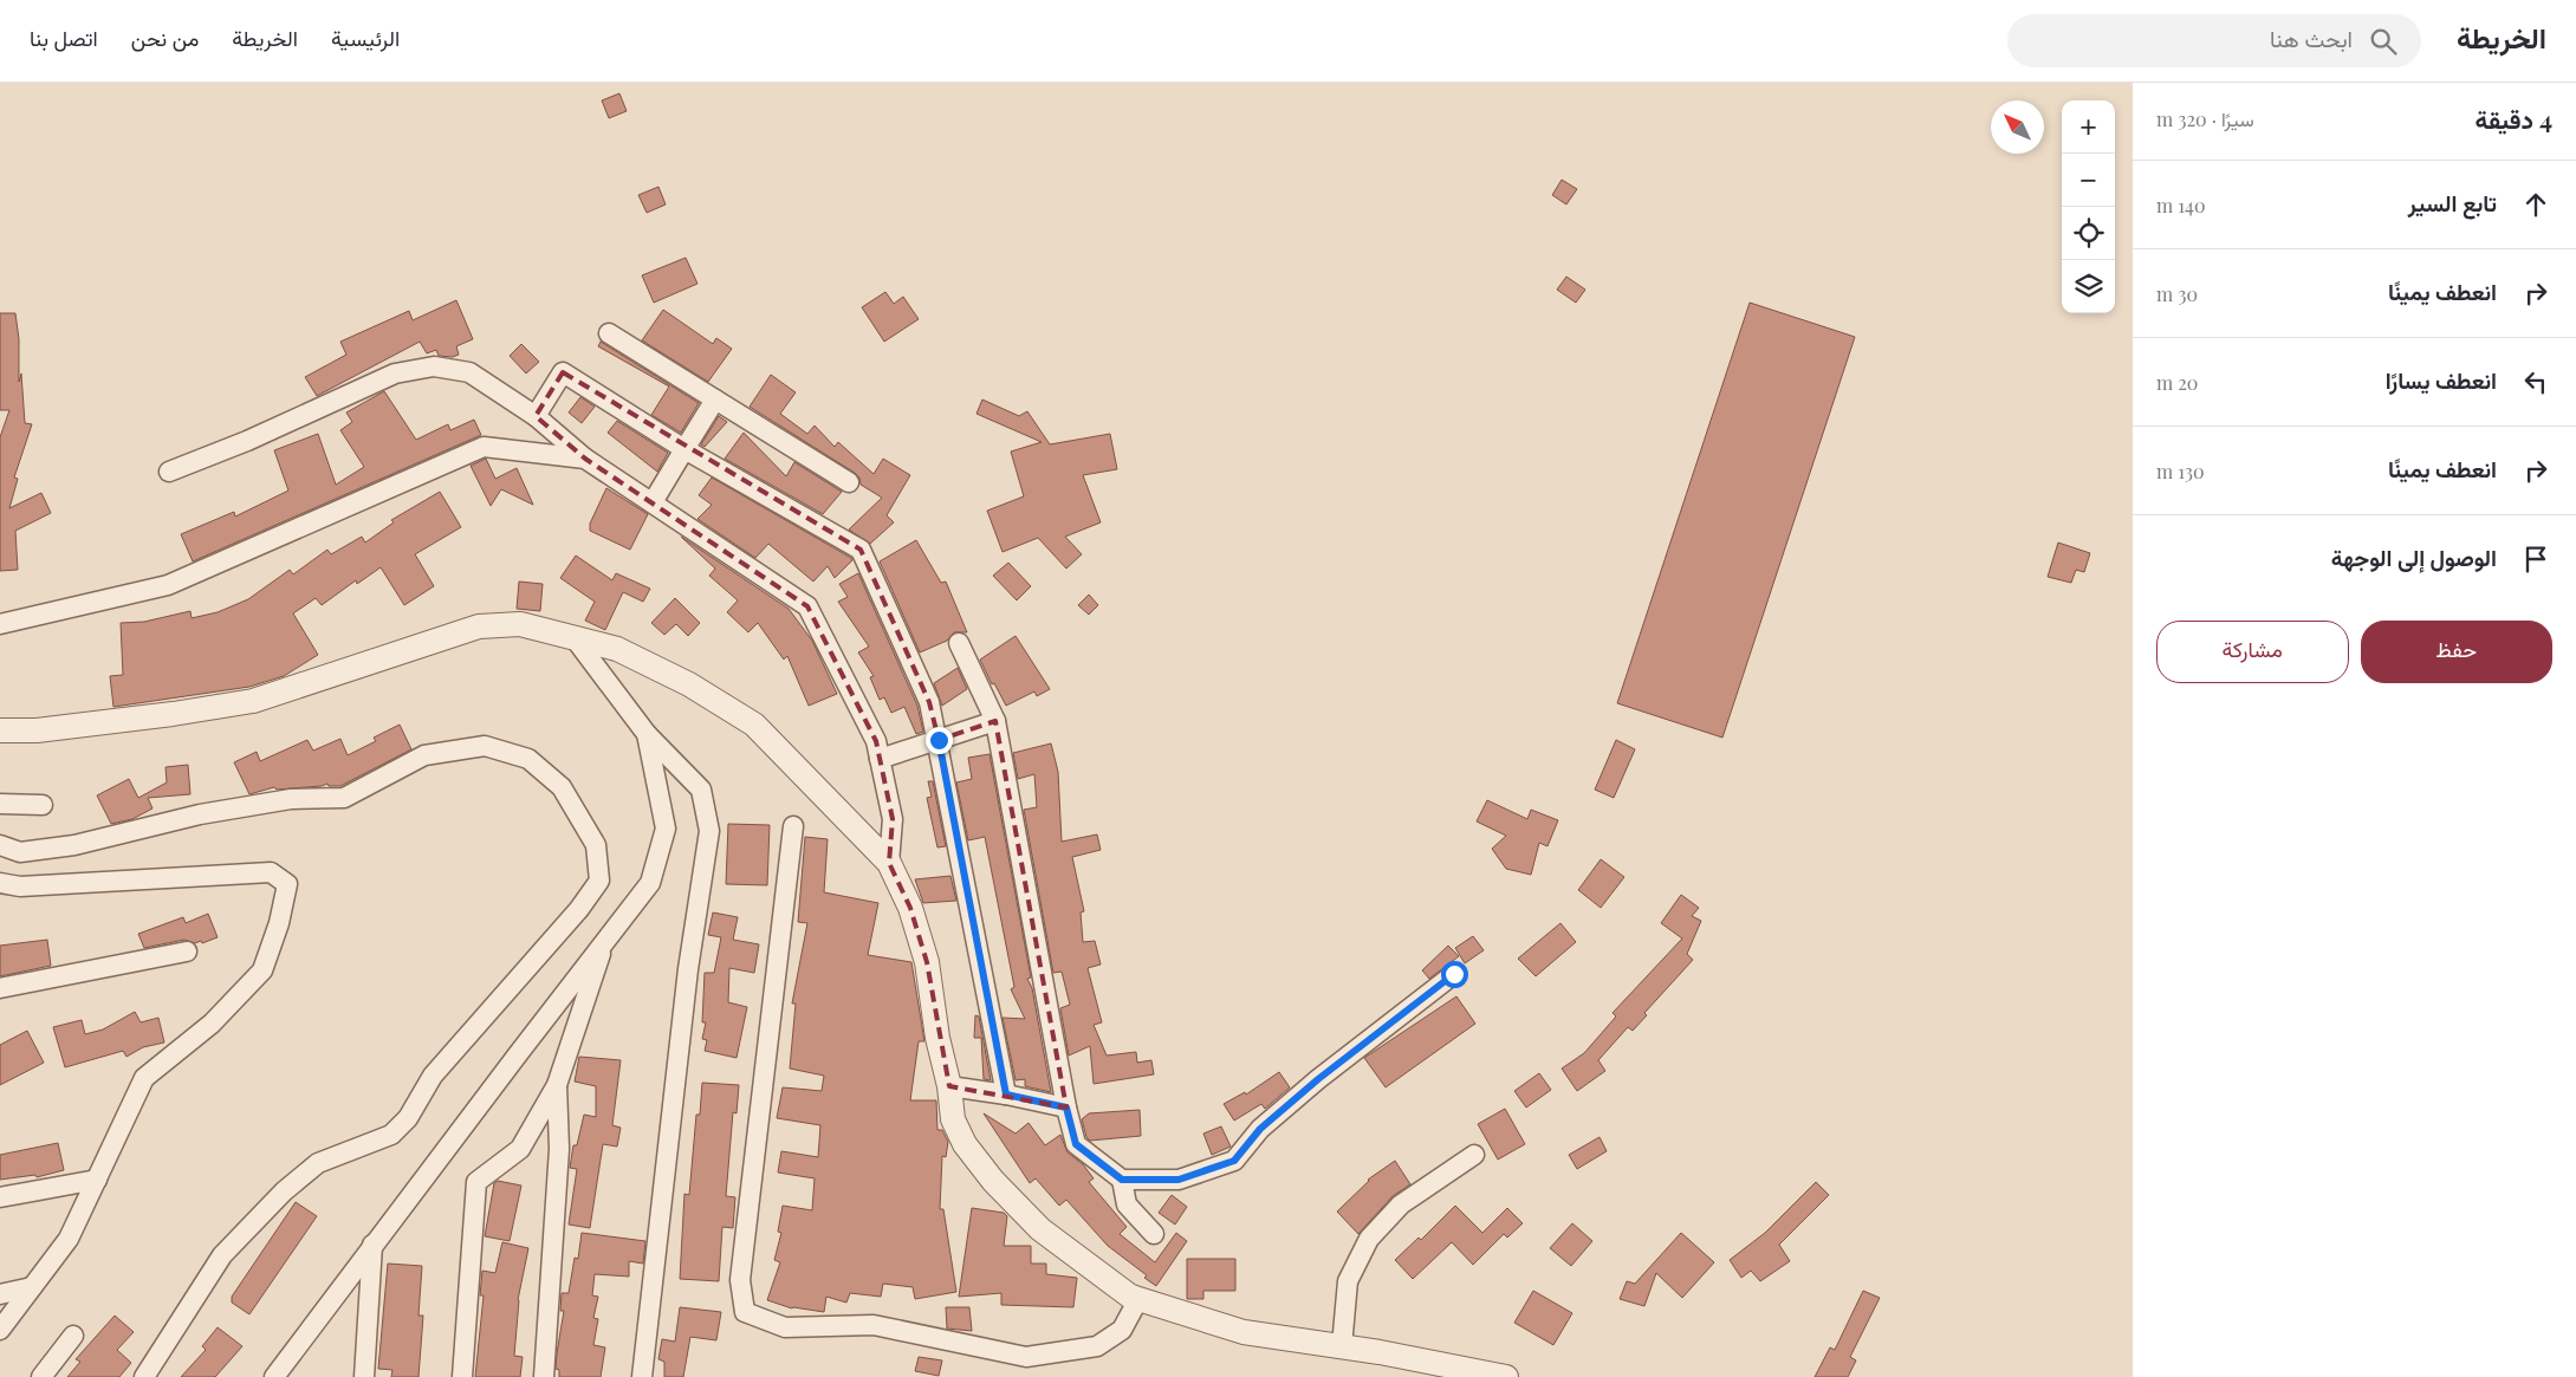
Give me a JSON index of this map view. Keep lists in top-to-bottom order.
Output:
{
  "north": "top left",
  "page": {
    "header": "الخريطة",
    "search": "ابحث هنا",
    "nav": [
      "الرئيسية",
      "الخريطة",
      "من نحن",
      "اتصل بنا"
    ],
    "heading": ["4 دقيقة", "سيرًا · 320 m"],
    "map_buttons": ["+", "−"],
    "list": [
      ["تابع السير", "140 m"],
      ["انعطف يمينًا", "30 m"],
      ["انعطف يسارًا", "20 m"],
      ["انعطف يمينًا", "130 m"],
      "الوصول إلى الوجهة"
    ],
    "buttons": ["حفظ", "مشاركة"]
  }
}
